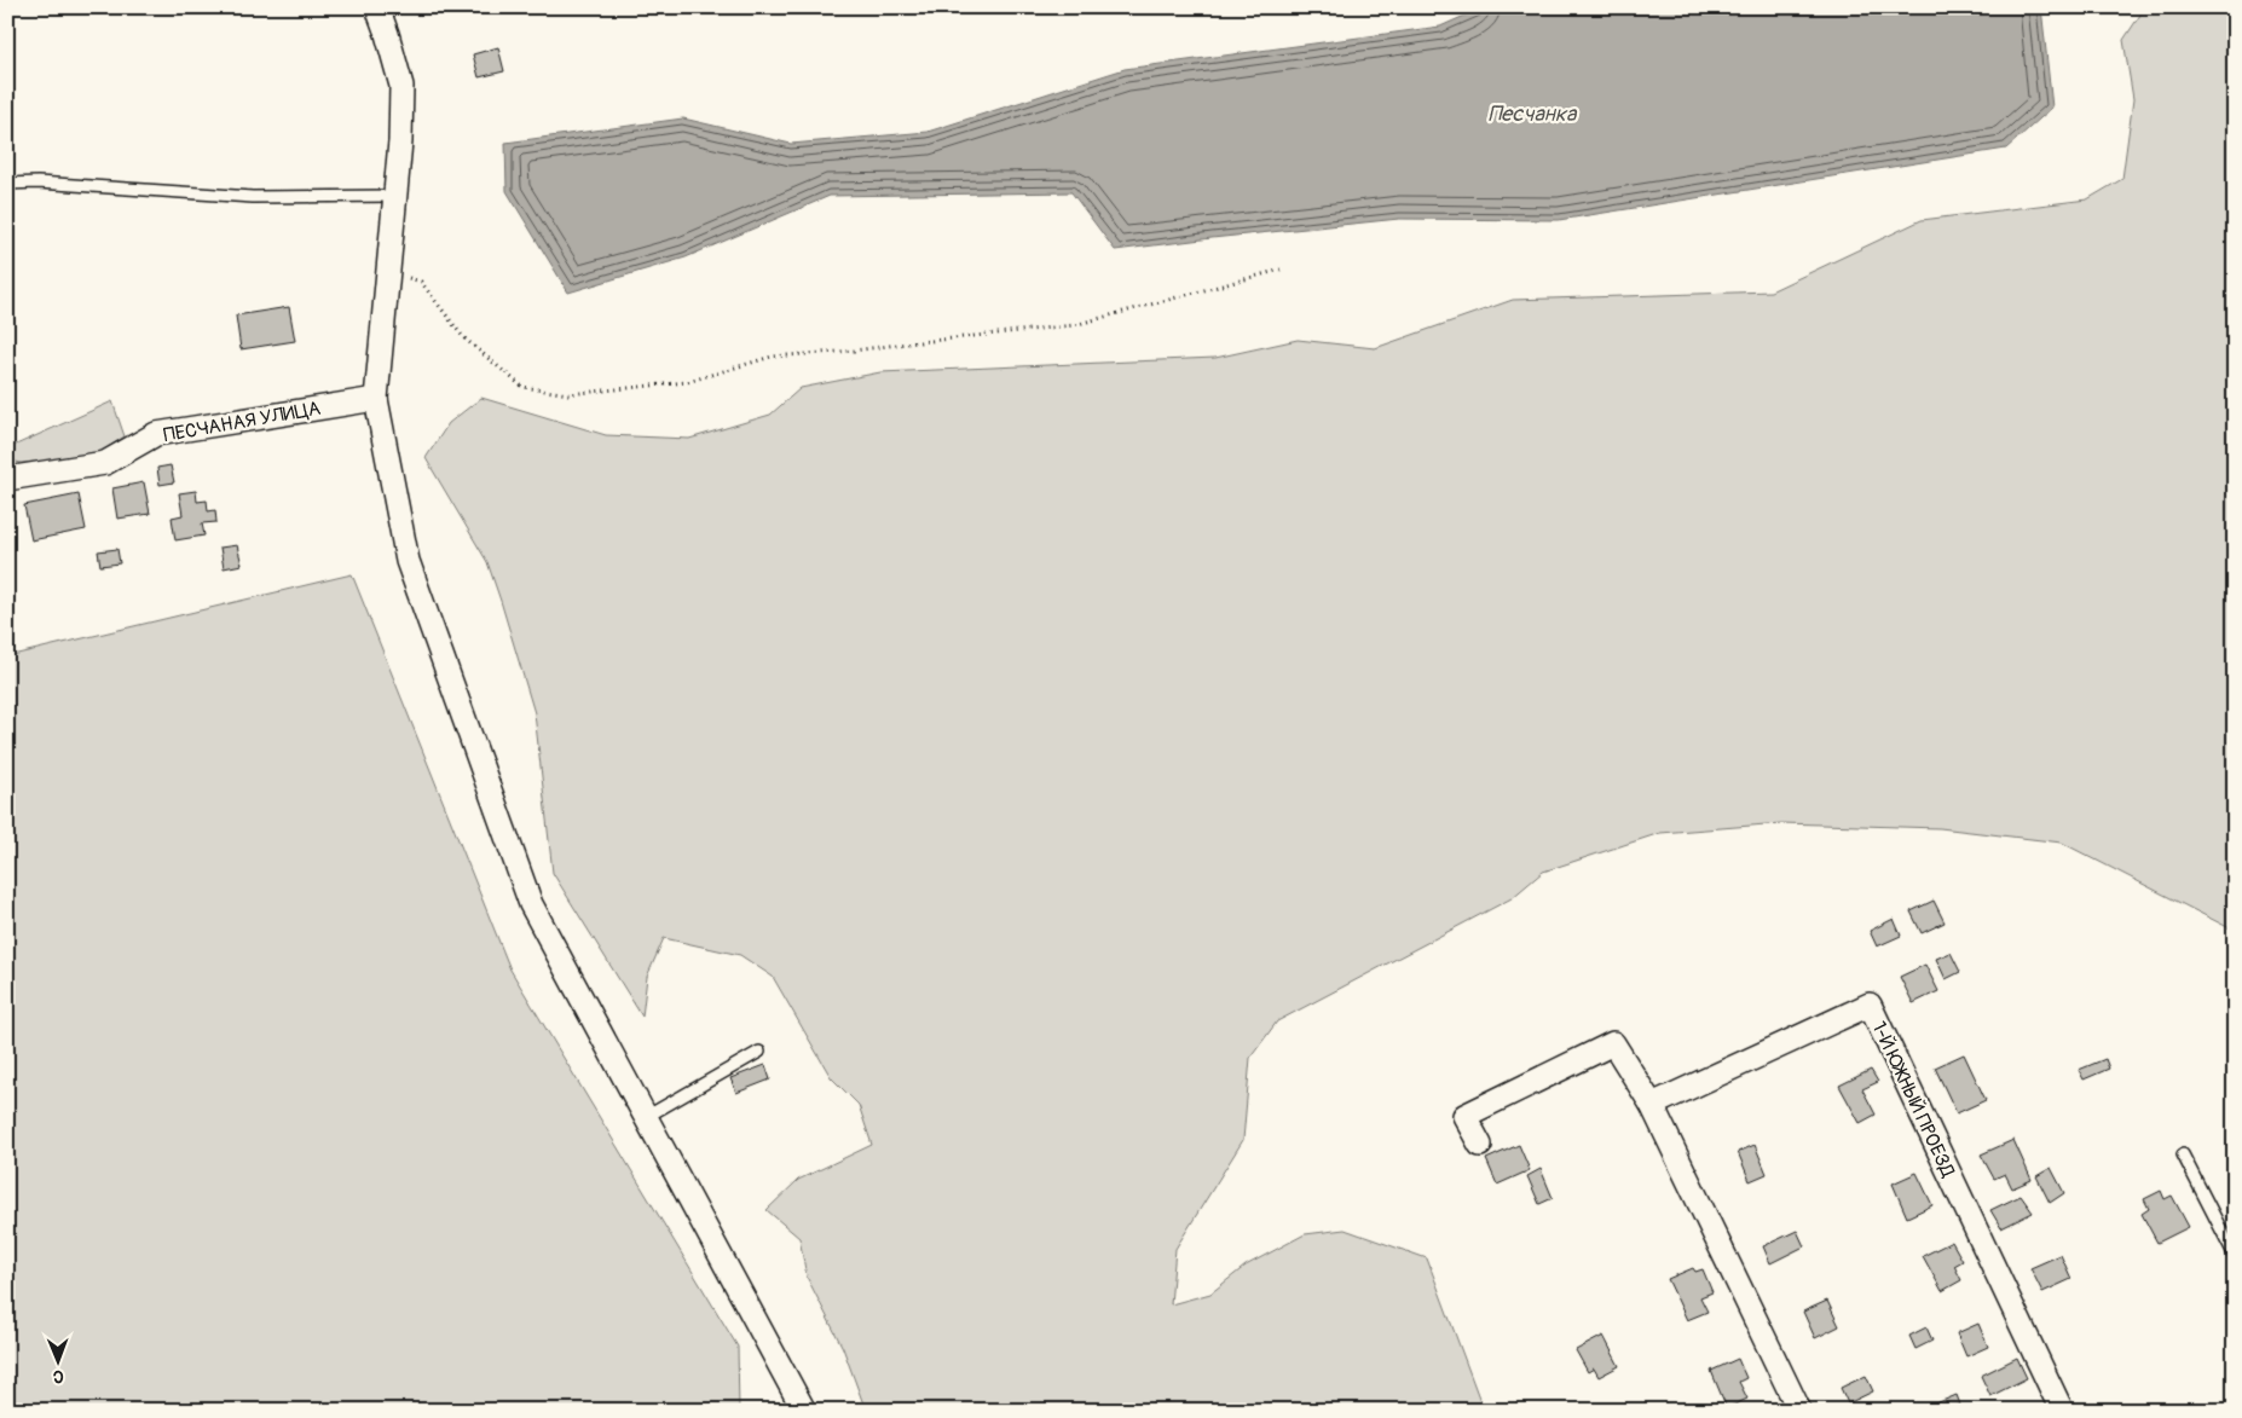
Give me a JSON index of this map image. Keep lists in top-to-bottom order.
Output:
{
  "streets": {
    "street": ["ПЕСЧАНАЯ УЛИЦА", "1-Й ЮЖНЫЙ ПРОЕЗД"]
  },
  "water": ["Песчанка"],
  "north": "bottom"
}
